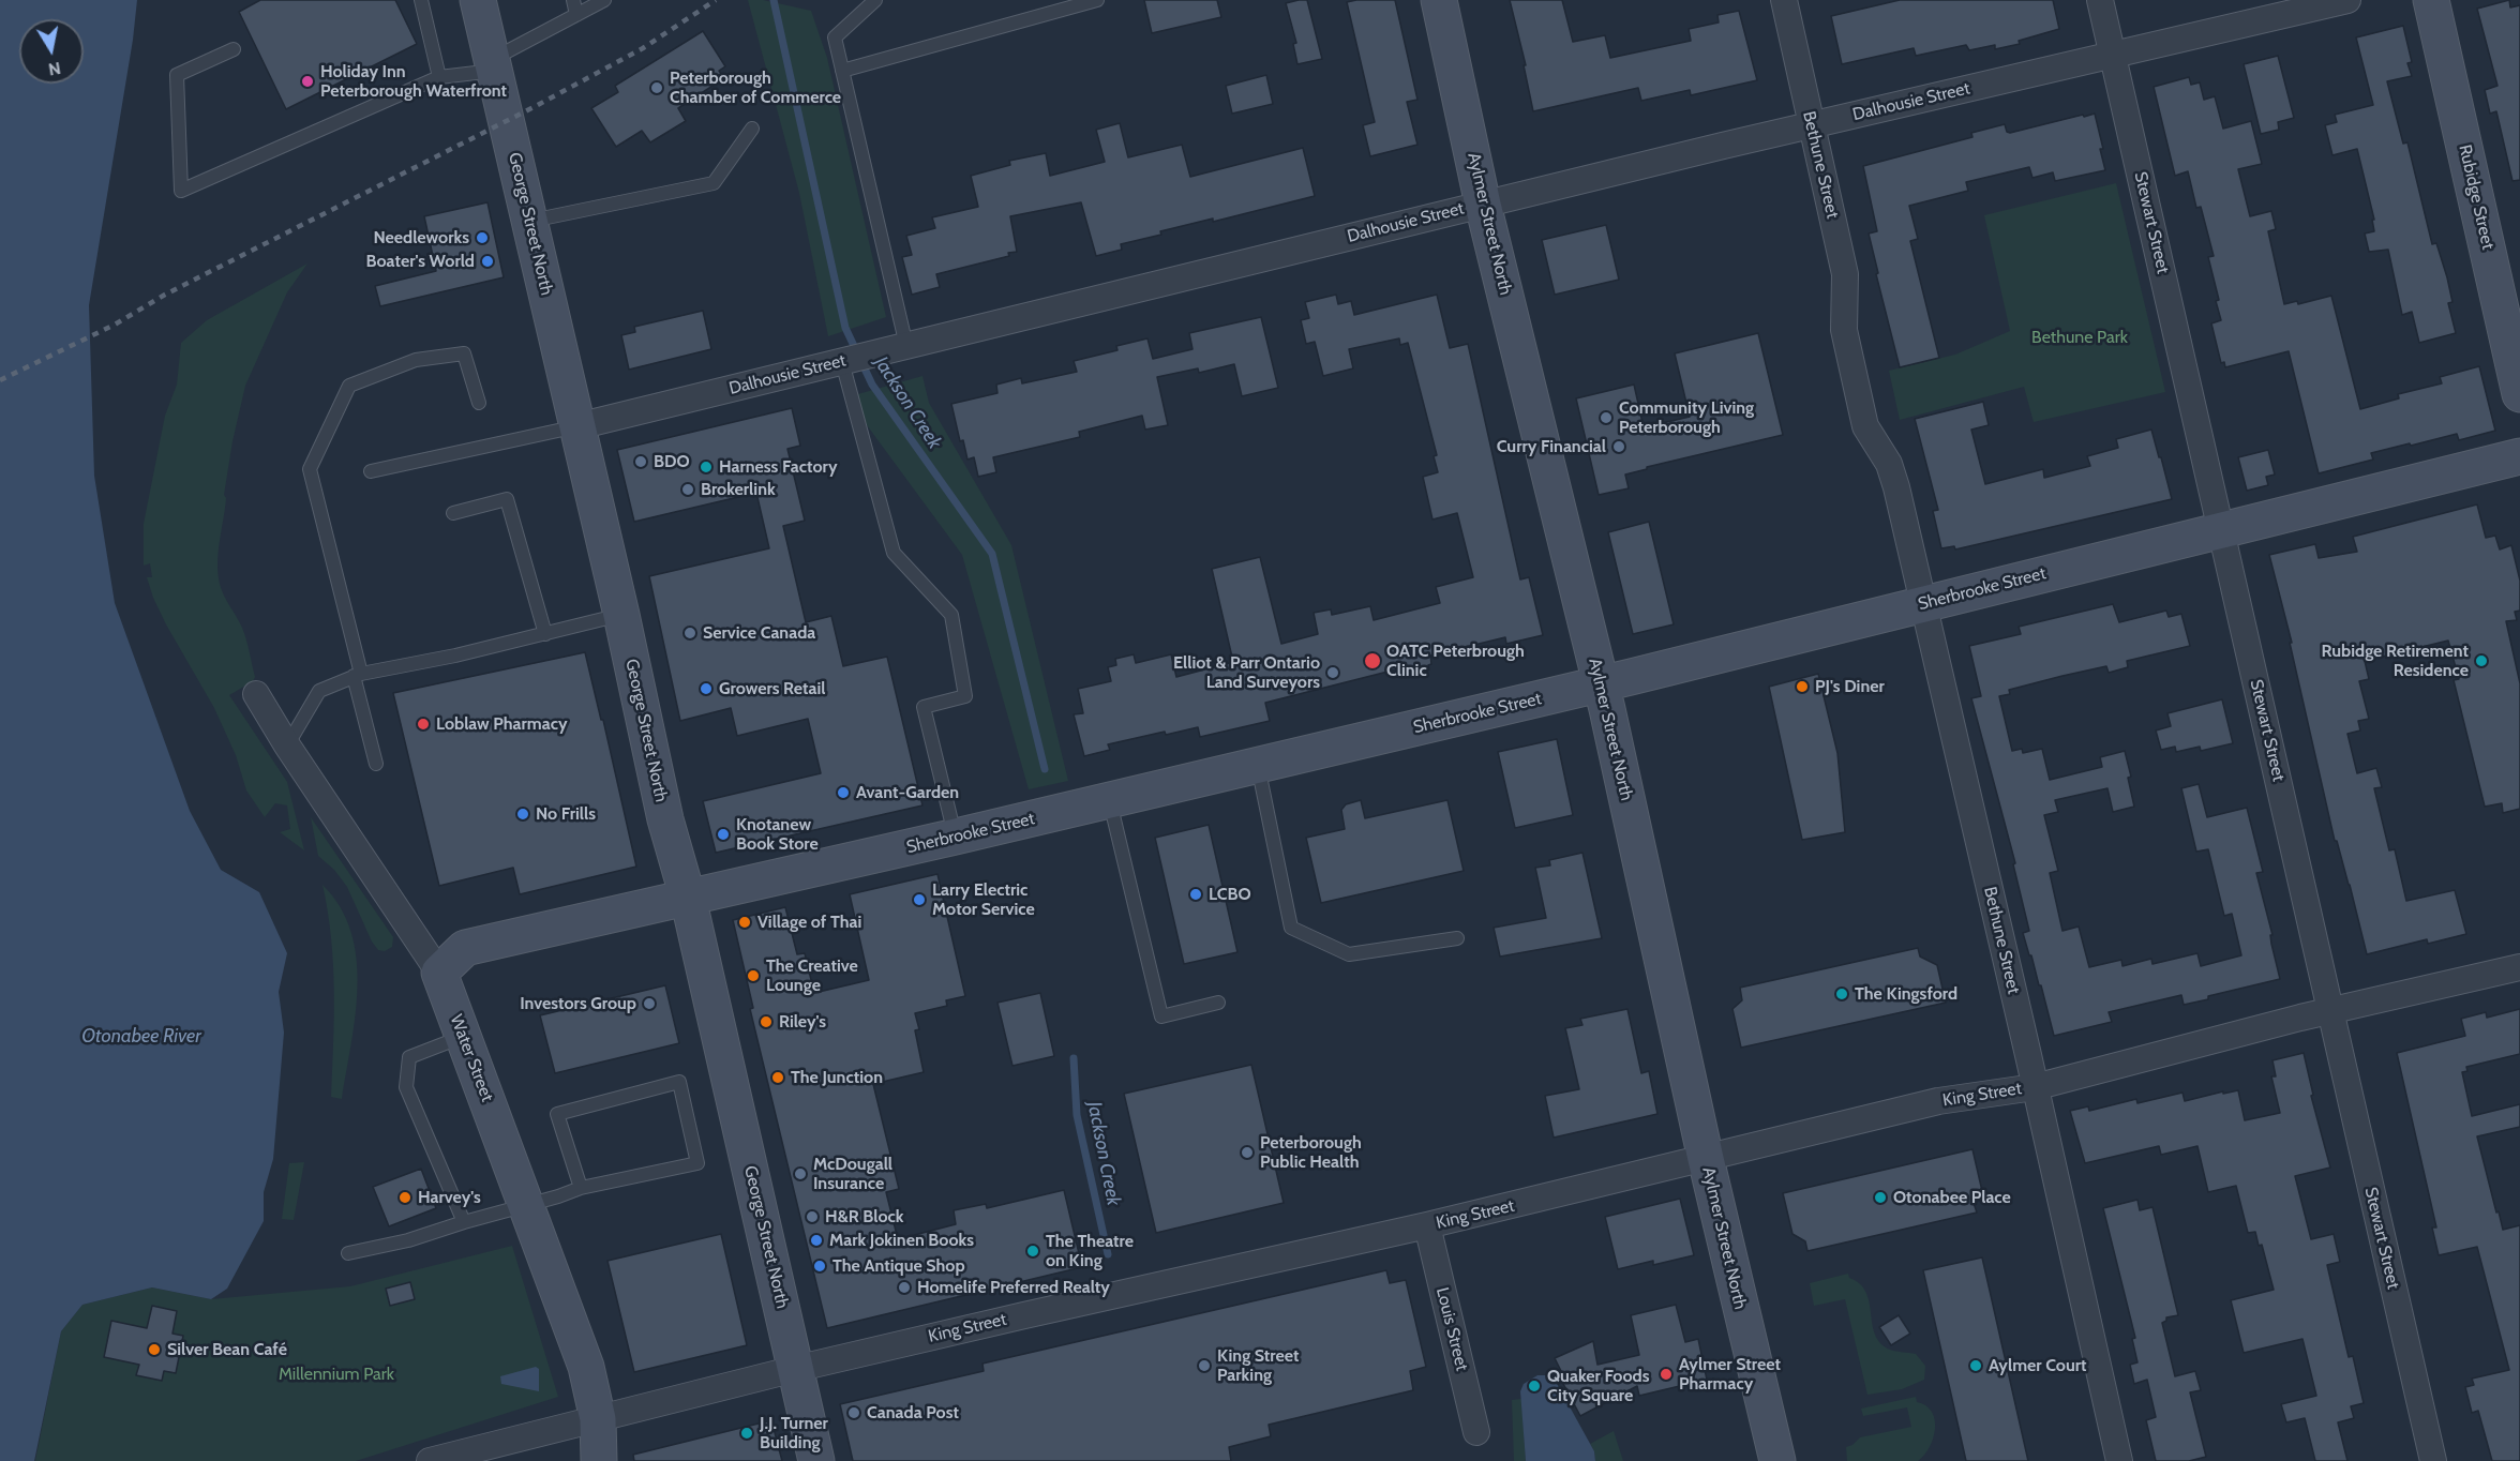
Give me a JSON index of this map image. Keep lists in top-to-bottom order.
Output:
{
  "streets": {
    "main road": [
      "Rubidge Street",
      "George Street North",
      "Aylmer Street North",
      "Sherbrooke Street",
      "Water Street"
    ],
    "street": [
      "Dalhousie Street",
      "Bethune Street",
      "Stewart Street",
      "King Street",
      "Louis Street"
    ]
  },
  "crossings": [
    ["Dalhousie Street", "Bethune Street"],
    ["Dalhousie Street", "Stewart Street"],
    ["Dalhousie Street", "George Street North"],
    ["Dalhousie Street", "Aylmer Street North"],
    ["Bethune Street", "Sherbrooke Street"],
    ["Bethune Street", "King Street"],
    ["Stewart Street", "Sherbrooke Street"],
    ["Stewart Street", "King Street"],
    ["George Street North", "Sherbrooke Street"],
    ["George Street North", "King Street"],
    ["Aylmer Street North", "Sherbrooke Street"],
    ["Aylmer Street North", "King Street"],
    ["Sherbrooke Street", "Water Street"],
    ["Water Street", "King Street"],
    ["King Street", "Louis Street"]
  ],
  "water": ["Jackson Creek", "Otonabee River"],
  "parks": ["Bethune Park", "Millennium Park"],
  "places": [
    "Holiday Inn Peterborough Waterfront",
    "Peterborough Chamber of Commerce",
    "Needleworks",
    "Boater's World",
    "Community Living Peterborough",
    "Curry Financial",
    "BDO",
    "Harness Factory",
    "Brokerlink",
    "Service Canada",
    "OATC Peterbrough Clinic",
    "Rubidge Retirement Residence",
    "Elliot & Parr Ontario Land Surveyors",
    "PJ's Diner",
    "Growers Retail",
    "Loblaw Pharmacy",
    "Avant-Garden",
    "No Frills",
    "Knotanew Book Store",
    "LCBO",
    "Larry Electric Motor Service",
    "Village of Thai",
    "The Creative Lounge",
    "The Kingsford",
    "Investors Group",
    "Riley's",
    "The Junction",
    "Peterborough Public Health",
    "McDougall Insurance",
    "Harvey's",
    "Otonabee Place",
    "H&R Block",
    "Mark Jokinen Books",
    "The Theatre on King",
    "The Antique Shop",
    "Homelife Preferred Realty",
    "Silver Bean Café",
    "King Street Parking",
    "Aylmer Court",
    "Aylmer Street Pharmacy",
    "Quaker Foods City Square",
    "Canada Post",
    "J.J. Turner Building"
  ],
  "north": "bottom"
}
